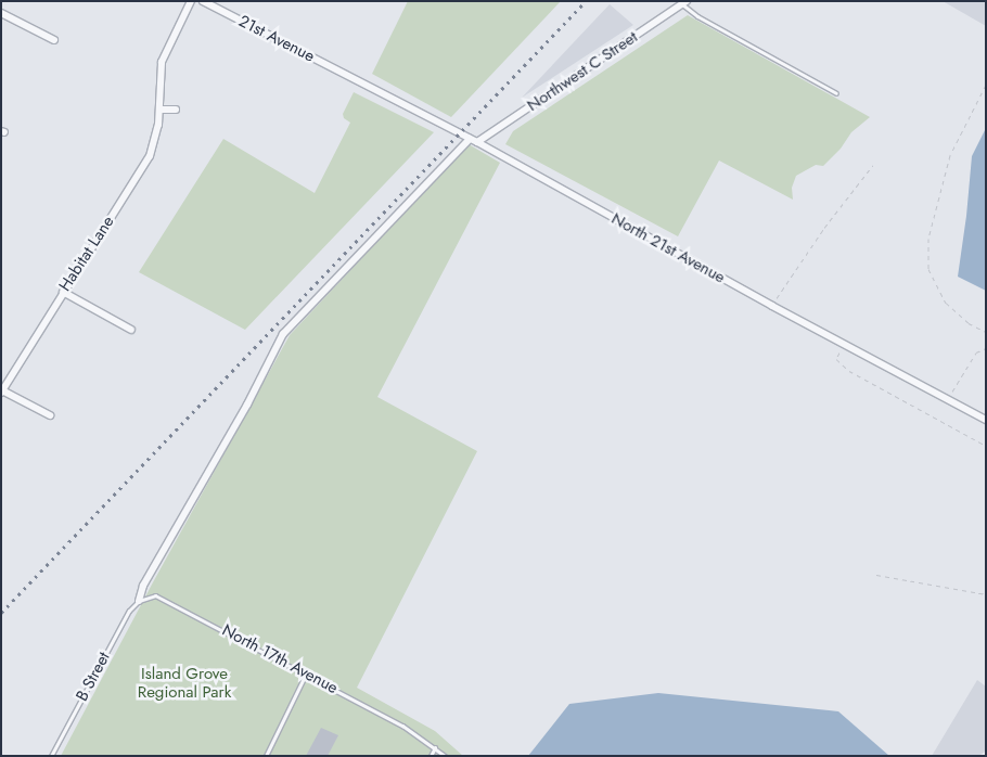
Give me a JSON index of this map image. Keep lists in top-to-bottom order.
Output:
{
  "streets": {
    "street": [
      "21st Avenue",
      "Northwest C Street",
      "North 21st Avenue",
      "Habitat Lane"
    ],
    "lane": ["North 17th Avenue", "B Street"]
  },
  "crossings": [
    ["21st Avenue", "North 21st Avenue"],
    ["Northwest C Street", "North 21st Avenue"],
    ["North 17th Avenue", "B Street"]
  ],
  "parks": ["Island Grove Regional Park"]
}
